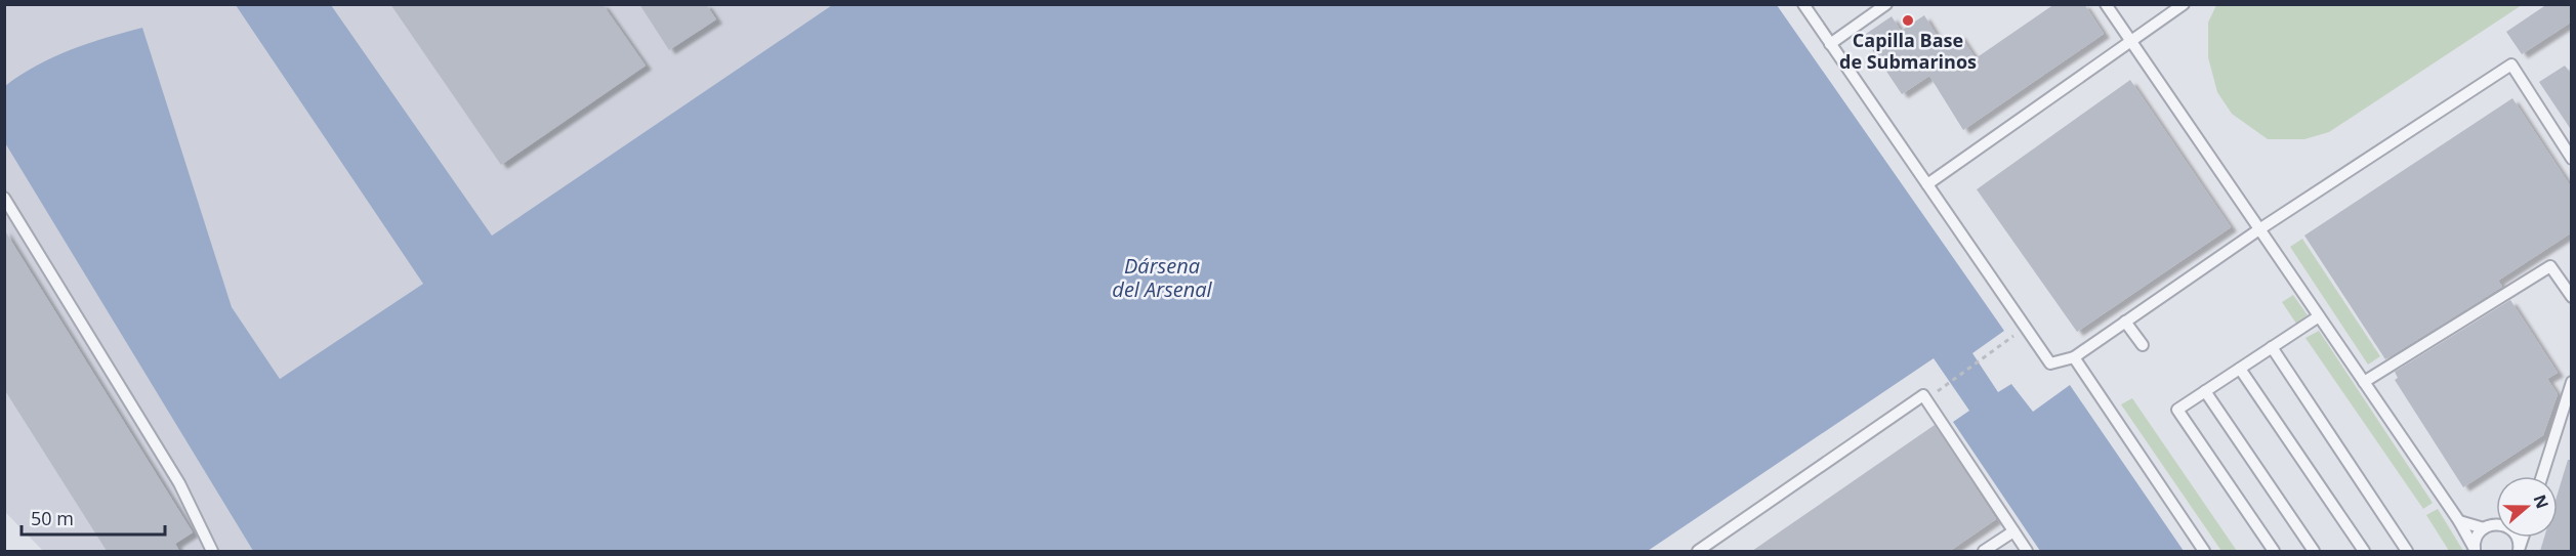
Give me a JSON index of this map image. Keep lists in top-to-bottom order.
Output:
{
  "water": ["Dársena del Arsenal"],
  "places": ["Capilla Base de Submarinos"],
  "scale_bar": "50 m",
  "north": "right"
}
